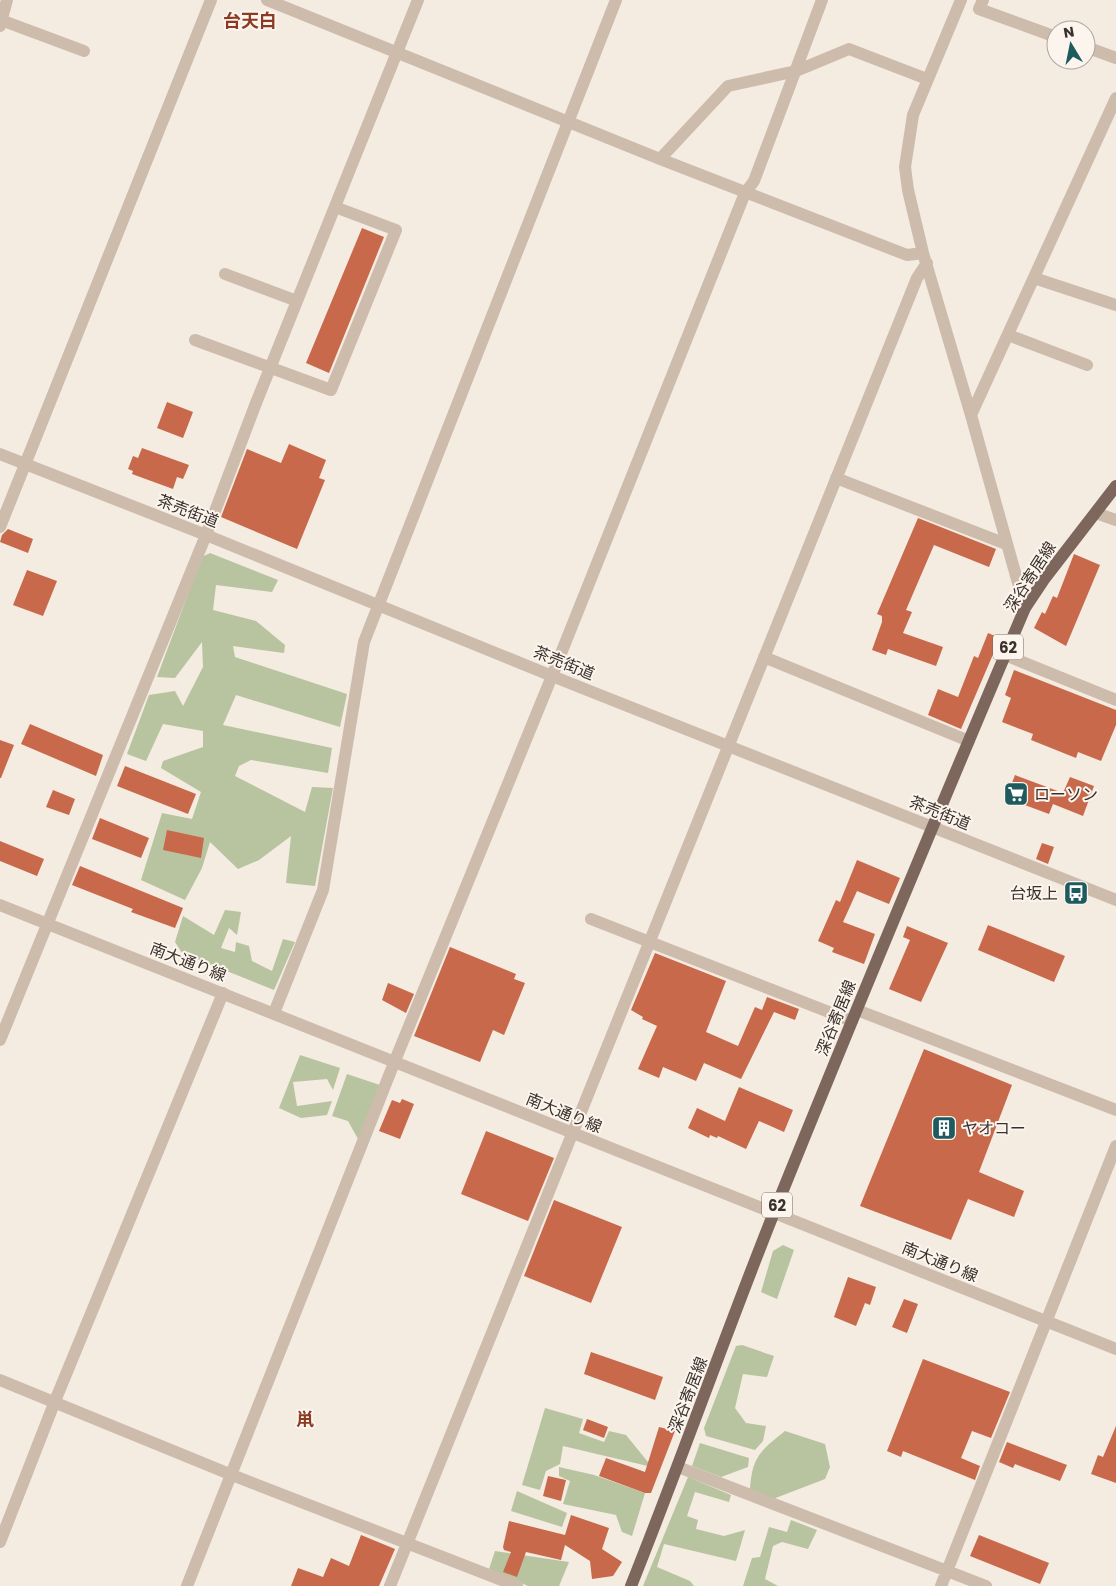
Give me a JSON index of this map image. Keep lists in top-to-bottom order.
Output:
{
  "streets": {
    "main road": ["深谷寄居線", "62"],
    "street": ["茶売街道", "南大通り線"]
  },
  "crossings": [
    ["茶売街道", "深谷寄居線"],
    ["深谷寄居線", "南大通り線"]
  ],
  "districts": ["台天白", "鼡"],
  "places": {
    "supermarket": ["ローソン"],
    "bus stop": ["台坂上"],
    "building": ["ヤオコー"]
  },
  "north": "top"
}
